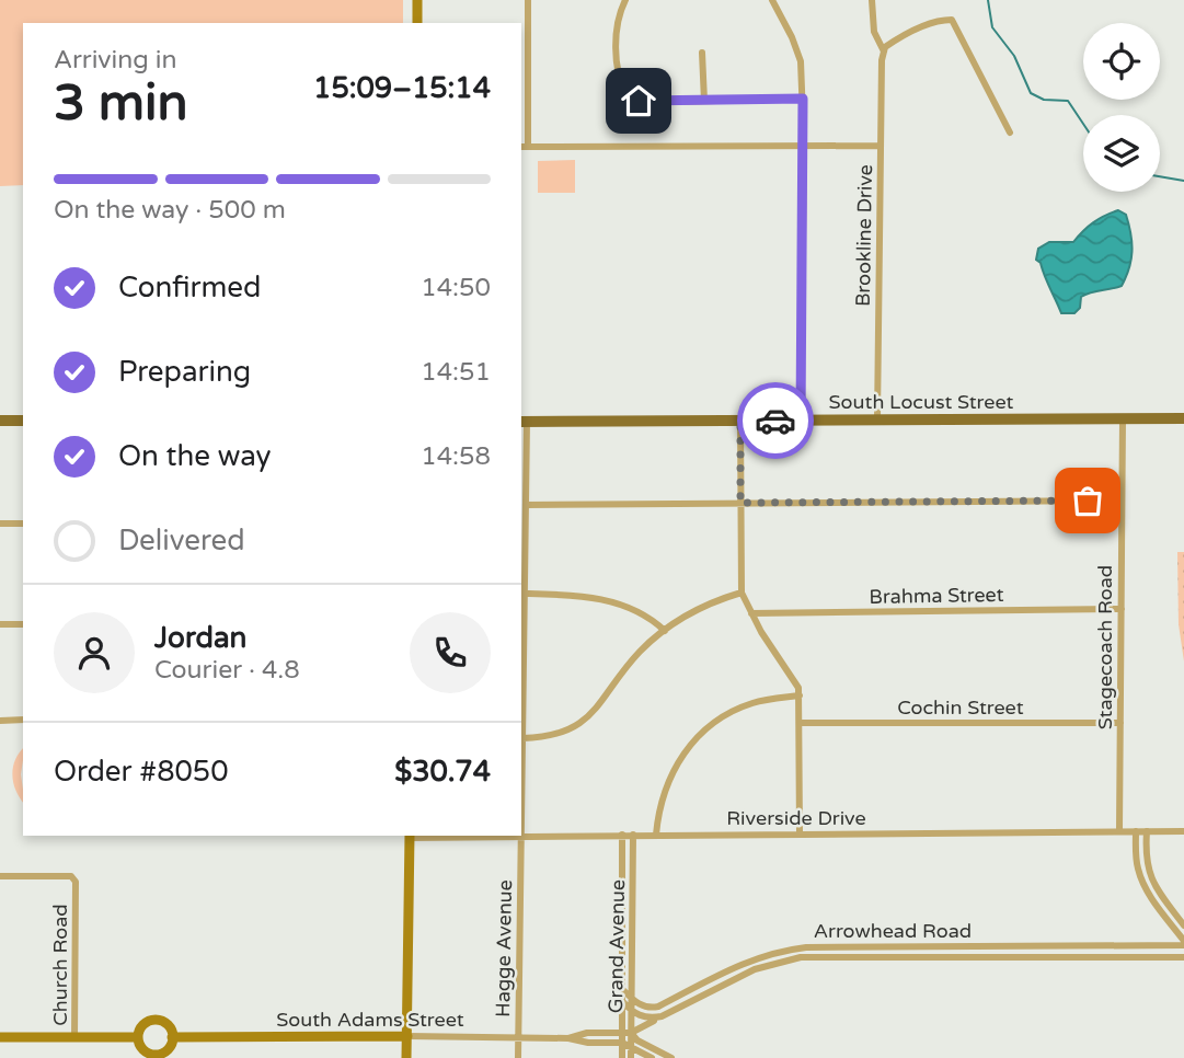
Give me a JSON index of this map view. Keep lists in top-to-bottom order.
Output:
{
  "streets": {
    "main road": ["South Locust Street"],
    "street": [
      "Brookline Drive",
      "Brahma Street",
      "Stagecoach Road",
      "Cochin Street",
      "Riverside Drive",
      "Arrowhead Road",
      "Grand Avenue",
      "Hagge Avenue",
      "Church Road",
      "South Adams Street"
    ]
  },
  "crossings": [
    ["Brookline Drive", "South Locust Street"],
    ["South Locust Street", "Stagecoach Road"],
    ["South Locust Street", "Hagge Avenue"],
    ["Brahma Street", "Stagecoach Road"],
    ["Stagecoach Road", "Cochin Street"],
    ["Stagecoach Road", "Riverside Drive"],
    ["Riverside Drive", "Grand Avenue"],
    ["Riverside Drive", "Hagge Avenue"],
    ["Arrowhead Road", "Grand Avenue"],
    ["Hagge Avenue", "South Adams Street"]
  ],
  "page": {
    "heading": ["3 min", "Arriving in", "15:09–15:14"],
    "panel": [
      "Jordan",
      "Courier · 4.8",
      "Order #8050",
      "$30.74"
    ],
    "bar": "On the way · 500 m",
    "list": [
      ["Confirmed", "14:50"],
      ["Preparing", "14:51"],
      ["On the way", "14:58"],
      "Delivered"
    ]
  }
}
